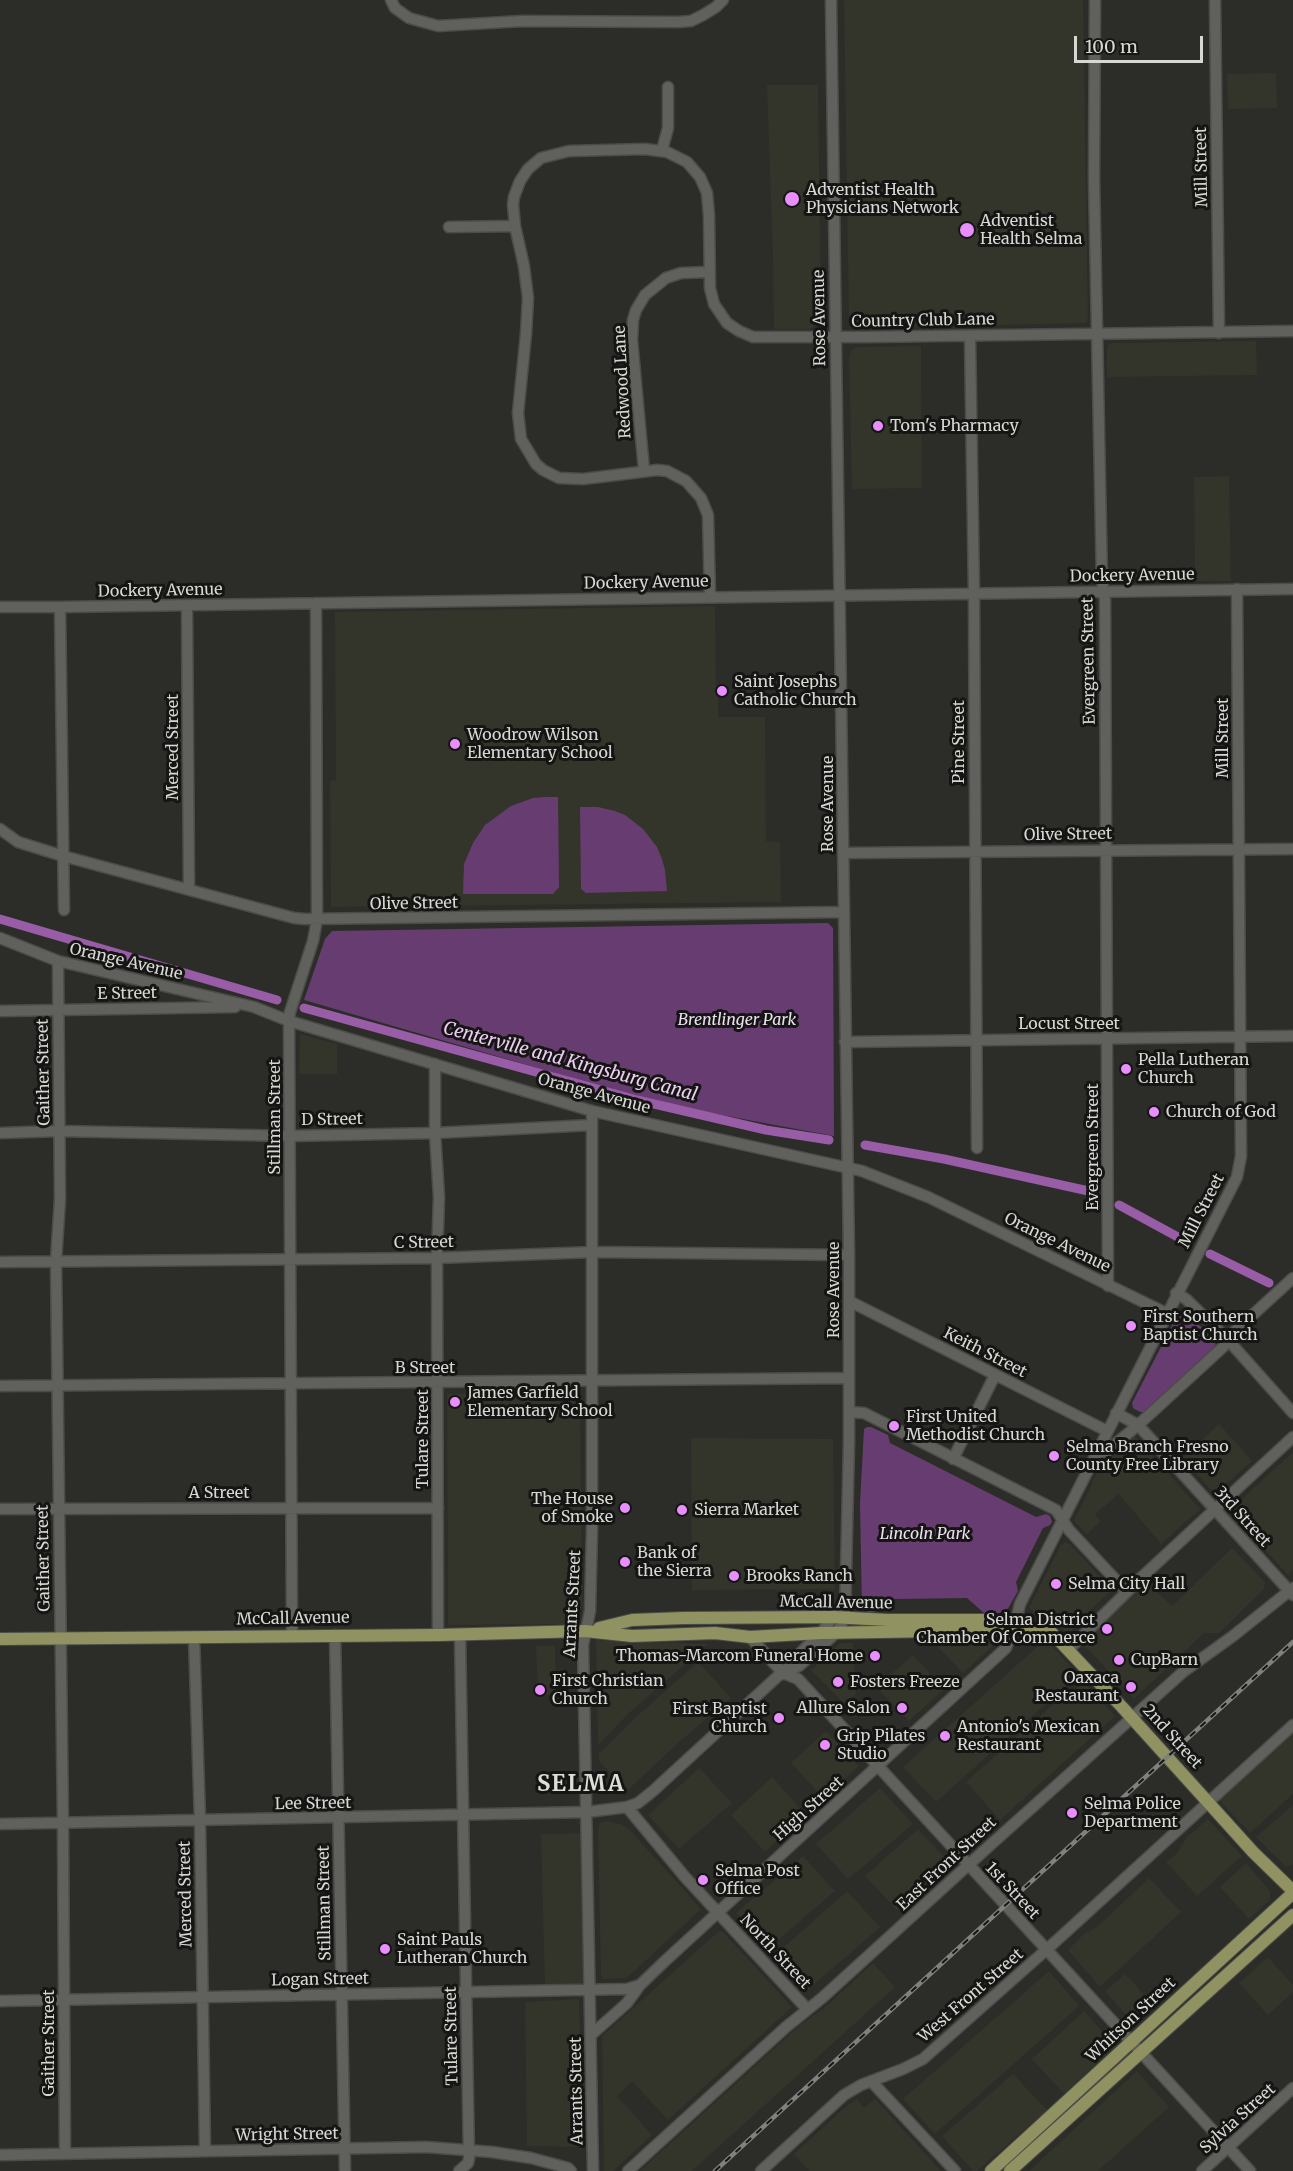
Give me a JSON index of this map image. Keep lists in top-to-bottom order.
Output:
{
  "streets": {
    "main road": ["McCall Avenue", "2nd Street", "Whitson Street"],
    "street": [
      "Mill Street",
      "Rose Avenue",
      "Country Club Lane",
      "Redwood Lane",
      "Dockery Avenue",
      "Evergreen Street",
      "Pine Street",
      "Merced Street",
      "Olive Street",
      "Orange Avenue",
      "E Street",
      "Locust Street",
      "Gaither Street",
      "Stillman Street",
      "D Street",
      "C Street",
      "Keith Street",
      "B Street",
      "Tulare Street",
      "A Street",
      "3rd Street",
      "Arrants Street",
      "Lee Street",
      "High Street",
      "East Front Street",
      "1st Street",
      "North Street",
      "Logan Street",
      "West Front Street",
      "Sylvia Street",
      "Wright Street"
    ]
  },
  "crossings": [
    ["Mill Street", "Country Club Lane"],
    ["Mill Street", "Dockery Avenue"],
    ["Mill Street", "Olive Street"],
    ["Mill Street", "Orange Avenue"],
    ["Mill Street", "Locust Street"],
    ["Mill Street", "Keith Street"],
    ["Mill Street", "3rd Street"],
    ["Mill Street", "McCall Avenue"],
    ["Mill Street", "2nd Street"],
    ["Mill Street", "High Street"],
    ["Rose Avenue", "Country Club Lane"],
    ["Rose Avenue", "Dockery Avenue"],
    ["Rose Avenue", "Olive Street"],
    ["Rose Avenue", "Orange Avenue"],
    ["Rose Avenue", "Locust Street"],
    ["Rose Avenue", "C Street"],
    ["Rose Avenue", "Keith Street"],
    ["Rose Avenue", "B Street"],
    ["Rose Avenue", "McCall Avenue"],
    ["Country Club Lane", "Redwood Lane"],
    ["Country Club Lane", "Dockery Avenue"],
    ["Country Club Lane", "Evergreen Street"],
    ["Country Club Lane", "Pine Street"],
    ["Dockery Avenue", "Evergreen Street"],
    ["Dockery Avenue", "Pine Street"],
    ["Dockery Avenue", "Merced Street"],
    ["Dockery Avenue", "Stillman Street"],
    ["Evergreen Street", "Olive Street"],
    ["Evergreen Street", "Orange Avenue"],
    ["Evergreen Street", "Locust Street"],
    ["Pine Street", "Olive Street"],
    ["Pine Street", "Locust Street"],
    ["Merced Street", "Olive Street"],
    ["Merced Street", "McCall Avenue"],
    ["Merced Street", "Lee Street"],
    ["Merced Street", "Logan Street"],
    ["Merced Street", "Wright Street"],
    ["Olive Street", "Stillman Street"],
    ["Orange Avenue", "E Street"],
    ["Orange Avenue", "Gaither Street"],
    ["Orange Avenue", "Stillman Street"],
    ["Orange Avenue", "Tulare Street"],
    ["Orange Avenue", "Arrants Street"],
    ["E Street", "Gaither Street"],
    ["Gaither Street", "D Street"],
    ["Gaither Street", "C Street"],
    ["Gaither Street", "B Street"],
    ["Gaither Street", "A Street"],
    ["Gaither Street", "McCall Avenue"],
    ["Gaither Street", "Lee Street"],
    ["Gaither Street", "Logan Street"],
    ["Gaither Street", "Wright Street"],
    ["Stillman Street", "D Street"],
    ["Stillman Street", "C Street"],
    ["Stillman Street", "B Street"],
    ["Stillman Street", "A Street"],
    ["Stillman Street", "McCall Avenue"],
    ["Stillman Street", "Lee Street"],
    ["Stillman Street", "Logan Street"],
    ["Stillman Street", "Wright Street"],
    ["D Street", "Tulare Street"],
    ["D Street", "Arrants Street"],
    ["C Street", "Tulare Street"],
    ["C Street", "Arrants Street"],
    ["B Street", "Tulare Street"],
    ["B Street", "Arrants Street"],
    ["Tulare Street", "A Street"],
    ["Tulare Street", "McCall Avenue"],
    ["Tulare Street", "Lee Street"],
    ["Tulare Street", "Logan Street"],
    ["Tulare Street", "Wright Street"],
    ["3rd Street", "East Front Street"],
    ["McCall Avenue", "Arrants Street"],
    ["McCall Avenue", "2nd Street"],
    ["McCall Avenue", "High Street"],
    ["McCall Avenue", "1st Street"],
    ["Arrants Street", "Lee Street"],
    ["Arrants Street", "High Street"],
    ["Arrants Street", "Logan Street"],
    ["2nd Street", "High Street"],
    ["2nd Street", "East Front Street"],
    ["2nd Street", "West Front Street"],
    ["2nd Street", "Whitson Street"],
    ["Lee Street", "North Street"],
    ["High Street", "1st Street"],
    ["High Street", "North Street"],
    ["High Street", "Logan Street"],
    ["East Front Street", "1st Street"],
    ["East Front Street", "North Street"],
    ["1st Street", "West Front Street"],
    ["1st Street", "Whitson Street"],
    ["1st Street", "Sylvia Street"]
  ],
  "districts": ["SELMA"],
  "water": ["Centerville and Kingsburg Canal"],
  "parks": ["Brentlinger Park", "Lincoln Park"],
  "places": [
    "Adventist Health Physicians Network",
    "Adventist Health Selma",
    "Tom's Pharmacy",
    "Saint Josephs Catholic Church",
    "Woodrow Wilson Elementary School",
    "Pella Lutheran Church",
    "Church of God",
    "First Southern Baptist Church",
    "James Garfield Elementary School",
    "First United Methodist Church",
    "Selma Branch Fresno County Free Library",
    "The House of Smoke",
    "Sierra Market",
    "Bank of the Sierra",
    "Brooks Ranch",
    "Selma City Hall",
    "Selma District Chamber Of Commerce",
    "Thomas-Marcom Funeral Home",
    "CupBarn",
    "Fosters Freeze",
    "Oaxaca Restaurant",
    "First Christian Church",
    "Allure Salon",
    "First Baptist Church",
    "Antonio's Mexican Restaurant",
    "Grip Pilates Studio",
    "Selma Police Department",
    "Selma Post Office",
    "Saint Pauls Lutheran Church"
  ],
  "scale_bar": "100 m"
}
